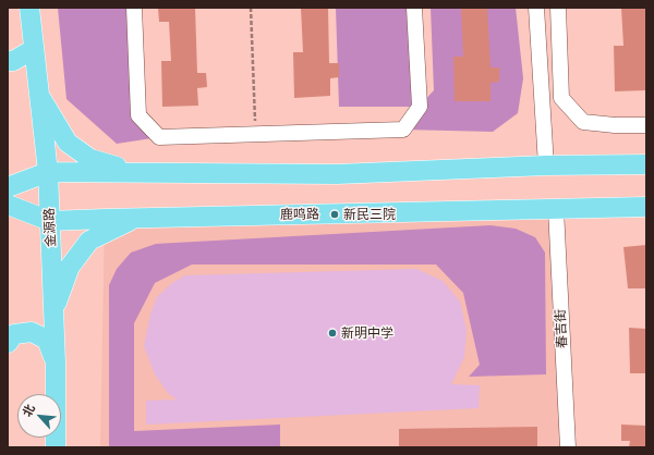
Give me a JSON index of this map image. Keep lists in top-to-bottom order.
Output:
{
  "streets": {
    "main road": ["鹿鸣路", "金源路"],
    "street": ["春吉街"]
  },
  "crossings": [
    ["鹿鸣路", "金源路"],
    ["鹿鸣路", "春吉街"]
  ],
  "places": ["新民三院", "新明中学"],
  "north": "top left"
}
